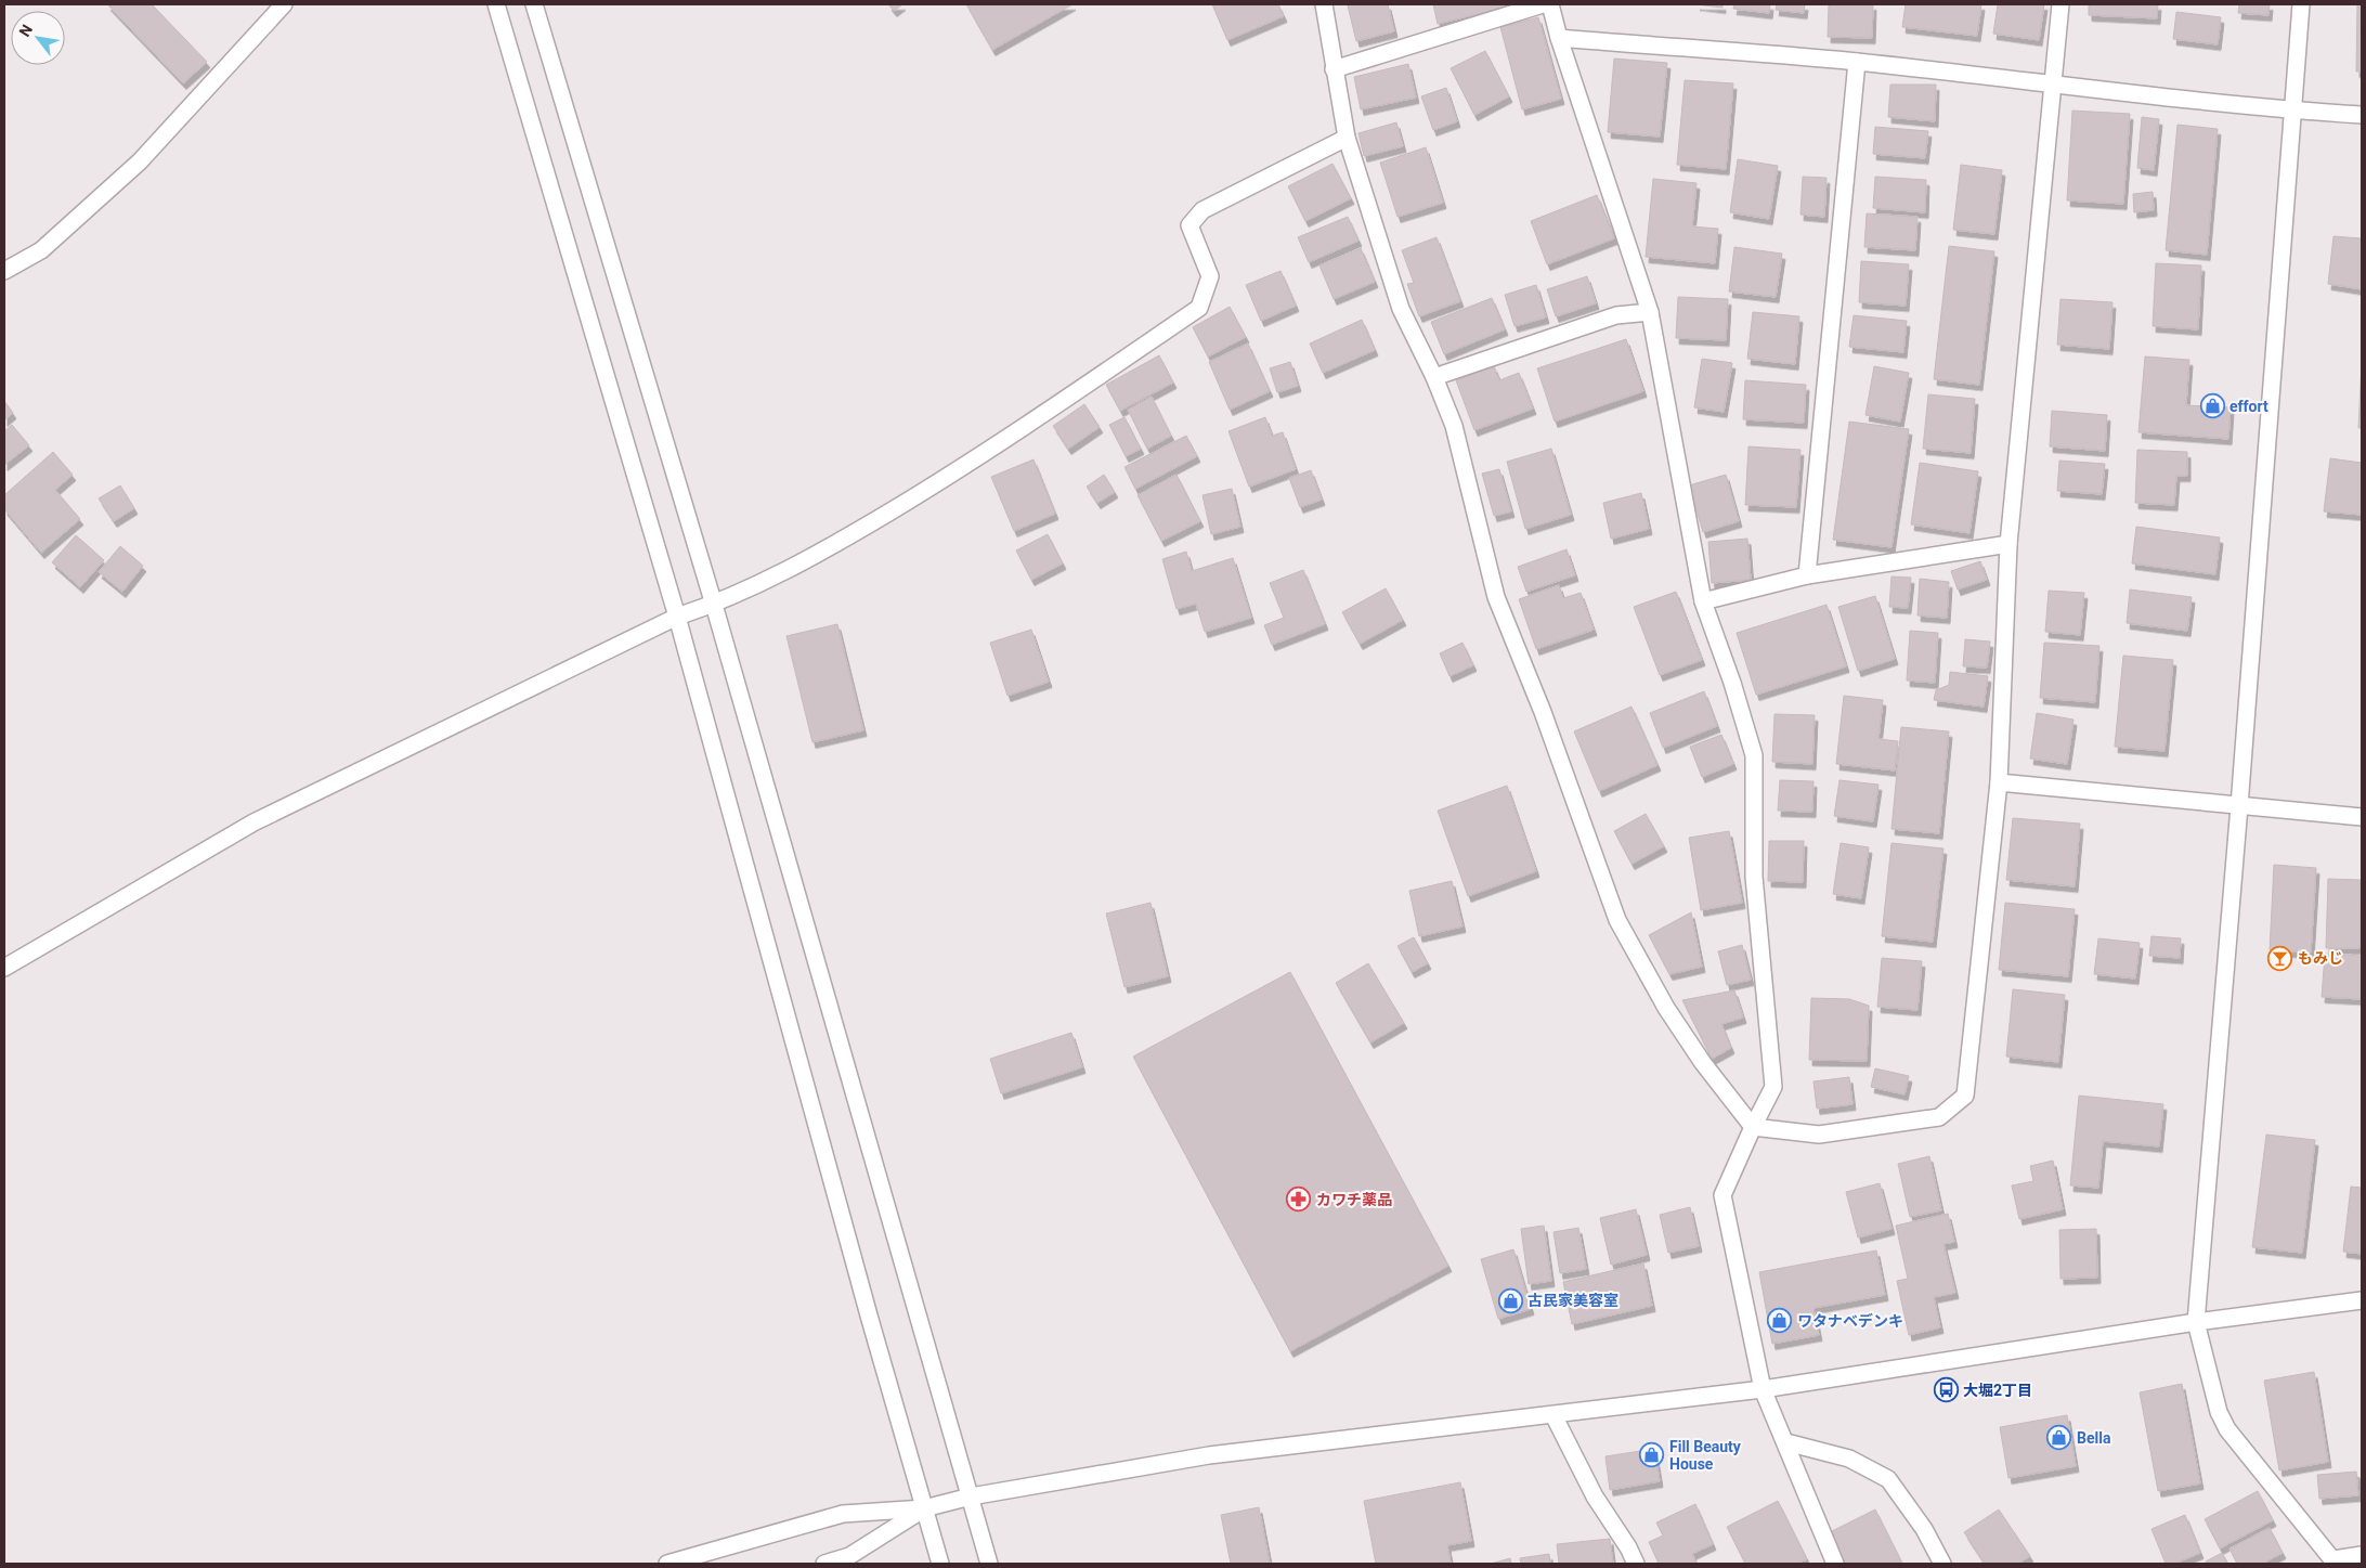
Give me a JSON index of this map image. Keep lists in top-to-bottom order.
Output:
{
  "places": {
    "shop": [
      "effort",
      "古民家美容室",
      "ワタナベデンキ",
      "Bella",
      "Fill Beauty House"
    ],
    "bar": ["もみじ"],
    "pharmacy": ["カワチ薬品"],
    "bus stop": ["大堀2丁目"]
  },
  "north": "top left"
}
